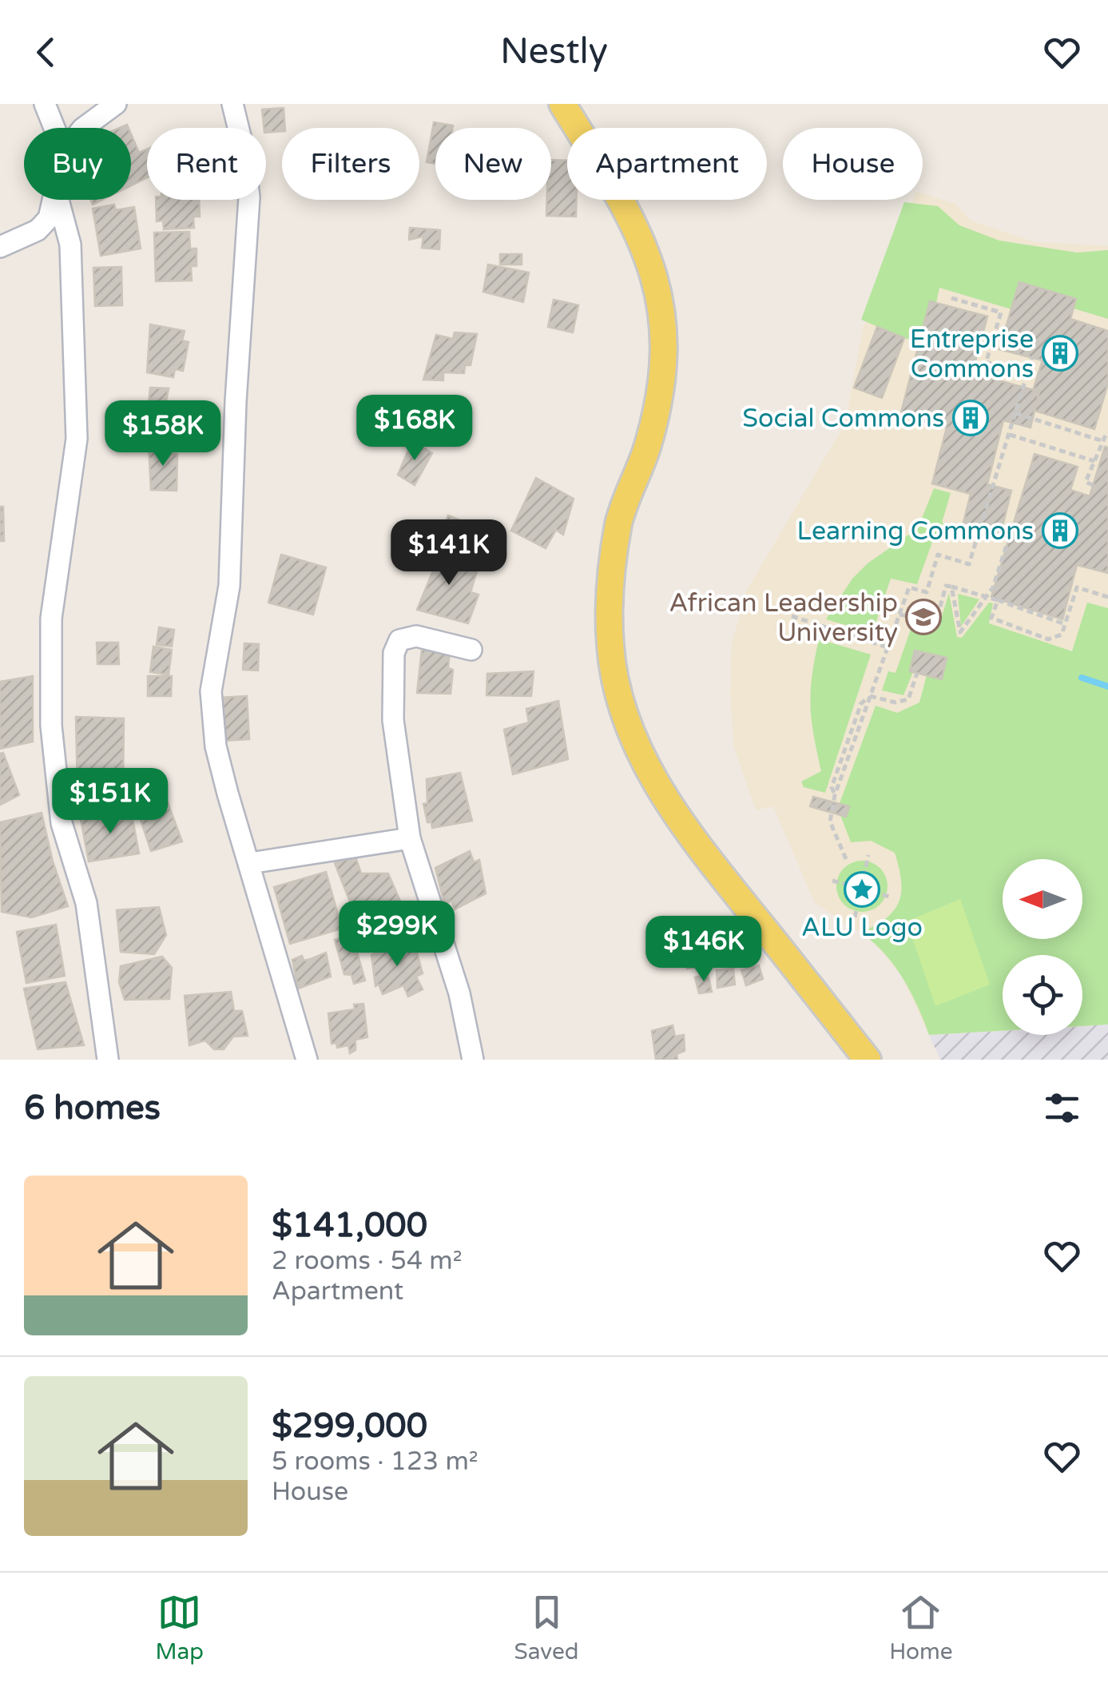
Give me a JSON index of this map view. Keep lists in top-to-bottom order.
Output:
{
  "places": {
    "building": ["Entreprise Commons", "Social Commons", "Learning Commons"],
    "school or university": ["African Leadership University"],
    "place": ["ALU Logo"]
  },
  "north": "left",
  "page": {
    "header": "Nestly",
    "chip": [
      "Buy",
      "Rent",
      "Filters",
      "New",
      "Apartment",
      "House"
    ],
    "price": [
      "$168K",
      "$158K",
      "$141K",
      "$151K",
      "$299K",
      "$146K"
    ],
    "heading": "6 homes",
    "list": [
      {
        "name": "$141,000",
        "note": "2 rooms · 54 m² · Apartment"
      },
      {
        "name": "$299,000",
        "note": "5 rooms · 123 m² · House"
      }
    ],
    "tabs": ["Map", "Saved", "Home"]
  }
}
